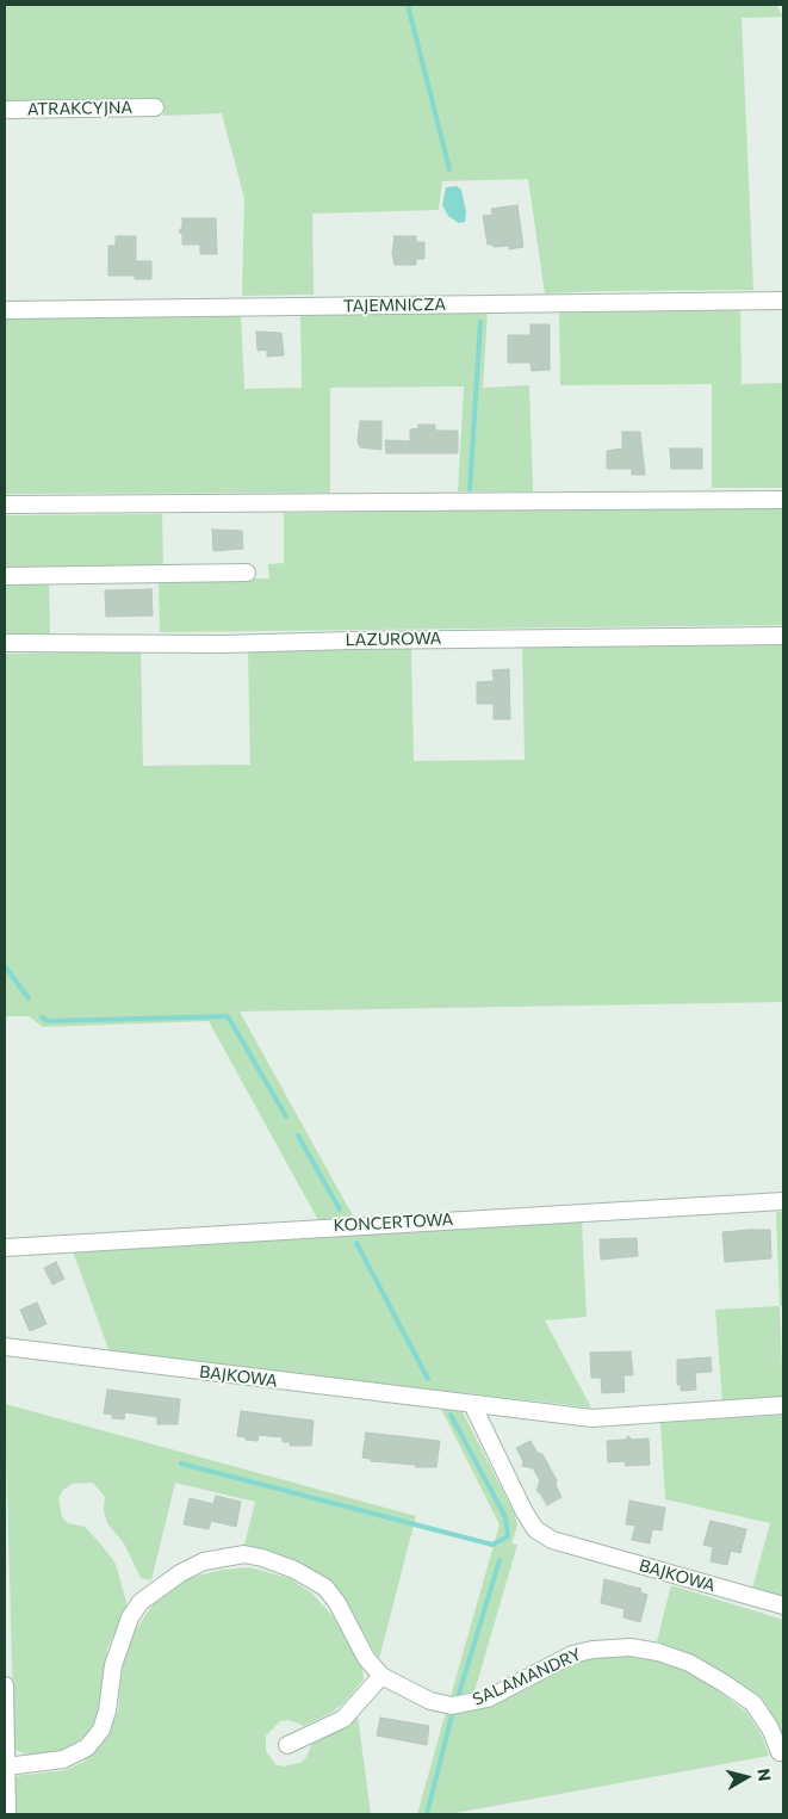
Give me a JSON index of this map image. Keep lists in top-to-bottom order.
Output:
{
  "streets": {
    "street": [
      "ATRAKCYJNA",
      "TAJEMNICZA",
      "LAZUROWA",
      "KONCERTOWA",
      "BAJKOWA",
      "SALAMANDRY"
    ]
  },
  "north": "right"
}
